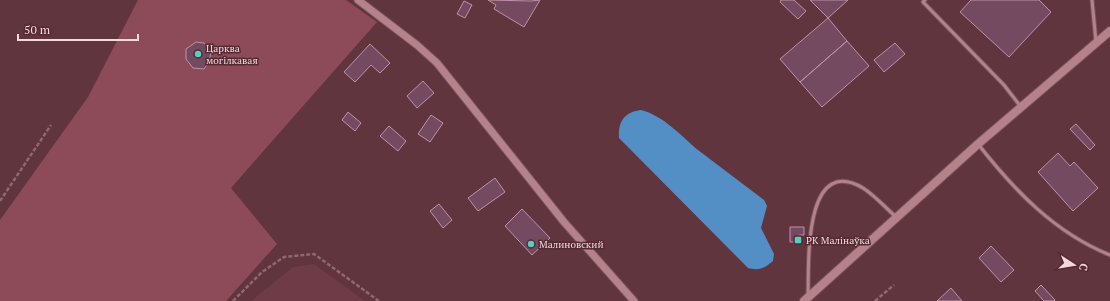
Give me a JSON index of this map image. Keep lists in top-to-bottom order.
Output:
{
  "places": {
    "other": ["Царква могілкавая", "Малиновский"],
    "transit": ["РК Малінаўка"]
  },
  "scale_bar": "50 m",
  "north": "right"
}
